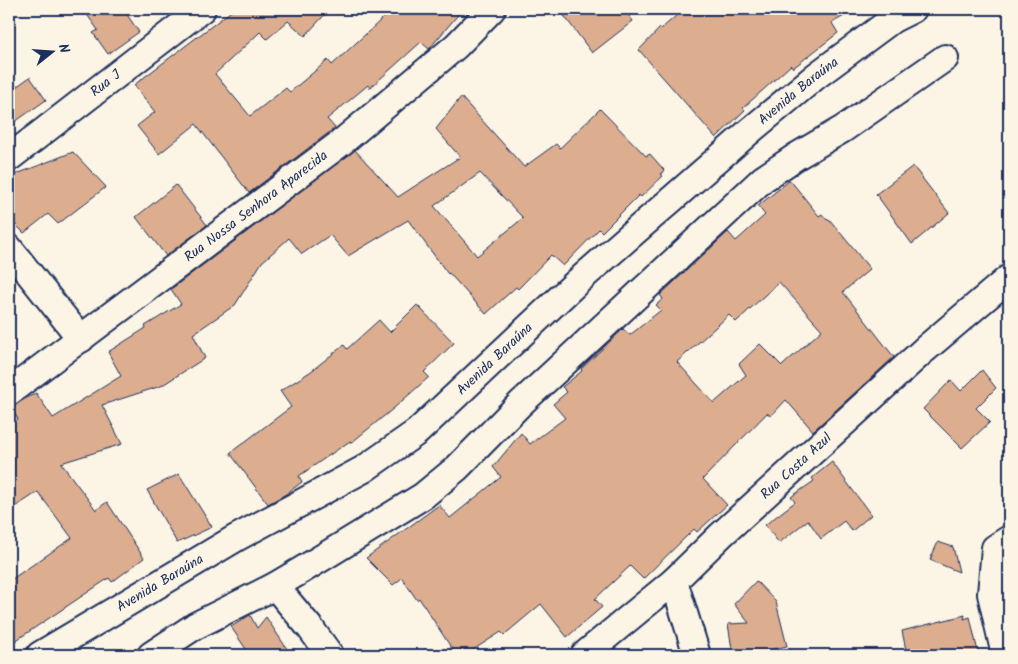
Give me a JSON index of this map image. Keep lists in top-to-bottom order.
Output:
{
  "streets": {
    "street": [
      "Rua J",
      "Avenida Baraúna",
      "Rua Nossa Senhora Aparecida",
      "Rua Costa Azul"
    ]
  },
  "north": "right"
}
